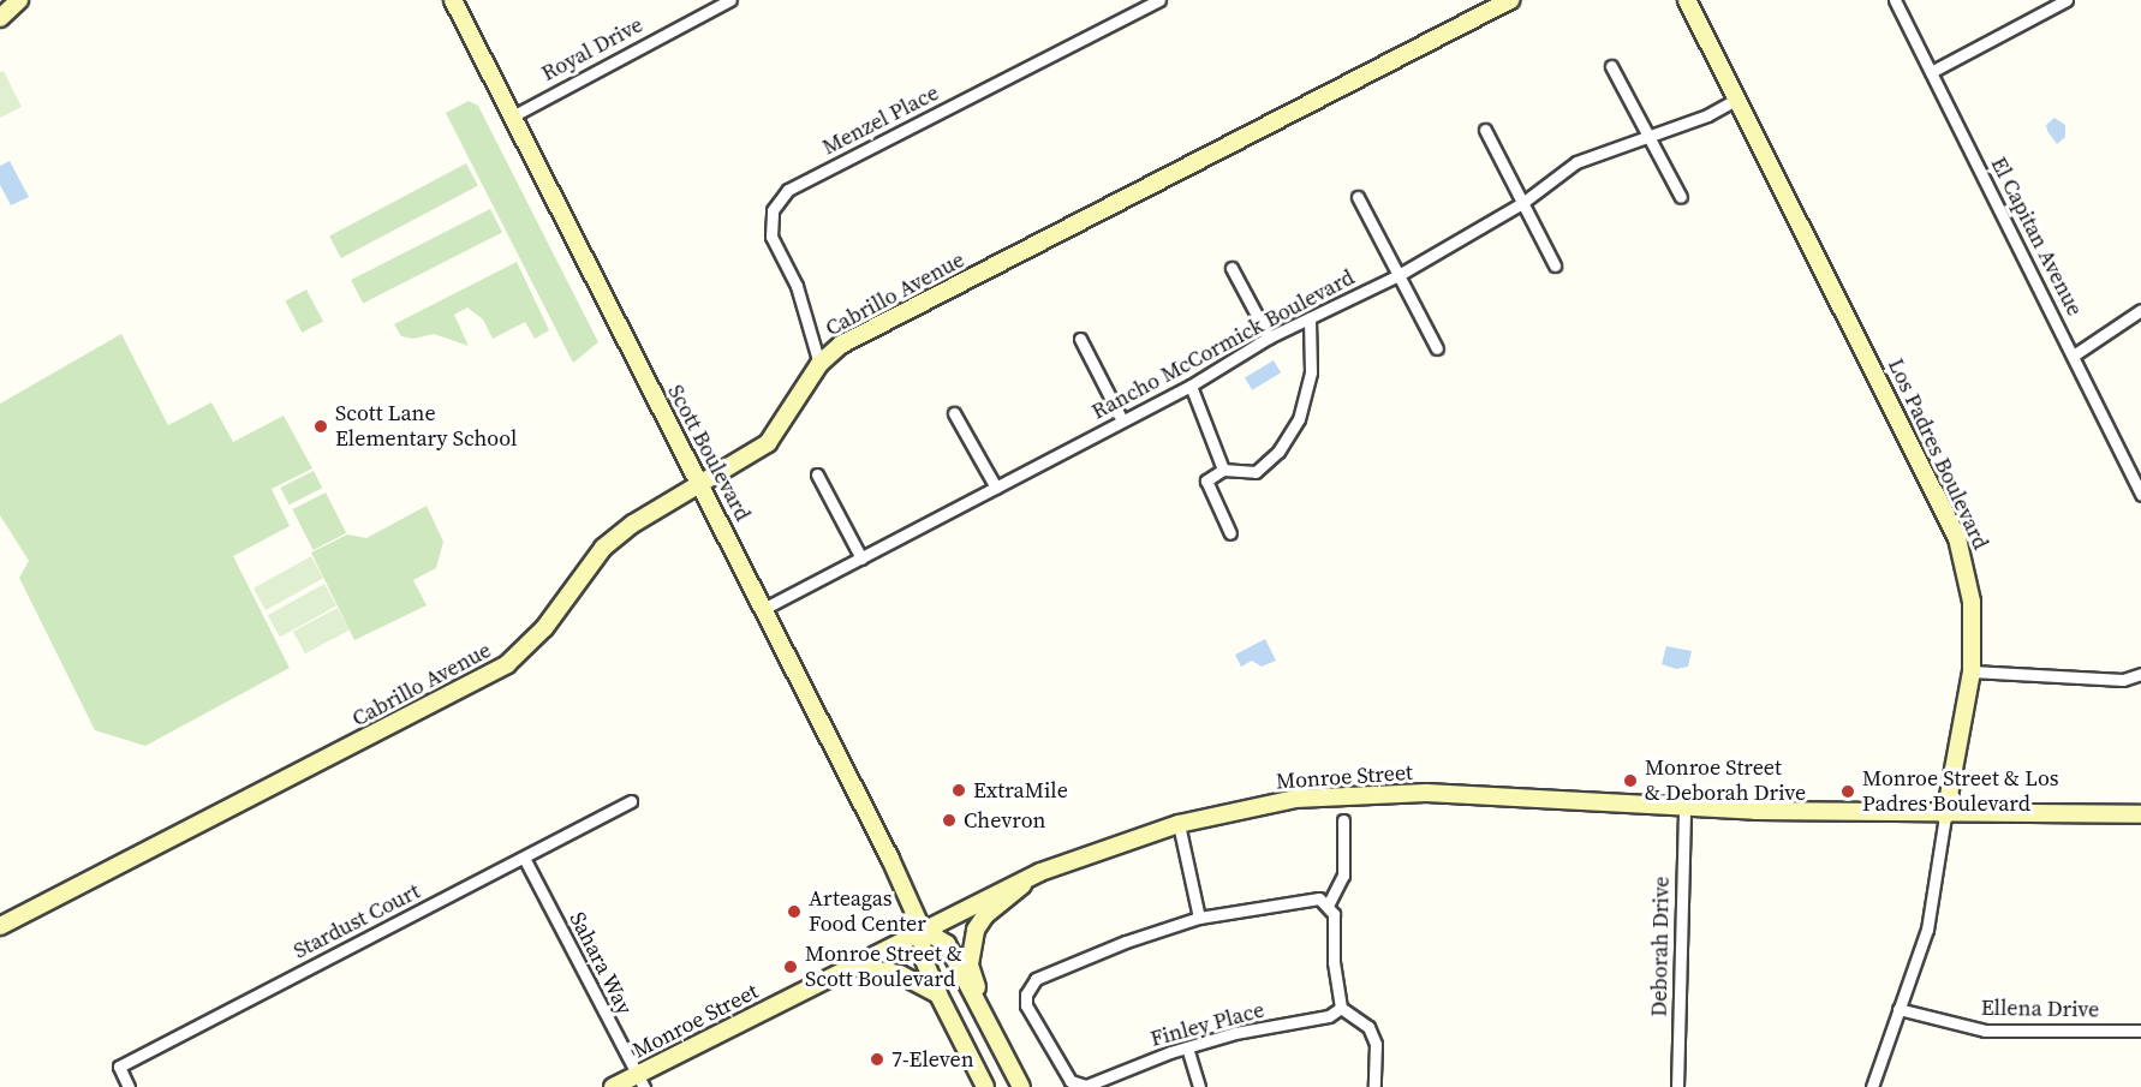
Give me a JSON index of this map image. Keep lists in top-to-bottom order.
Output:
{
  "streets": {
    "main road": [
      "Cabrillo Avenue",
      "Scott Boulevard",
      "Los Padres Boulevard",
      "Monroe Street"
    ],
    "street": [
      "Royal Drive",
      "Menzel Place",
      "El Capitan Avenue",
      "Rancho McCormick Boulevard",
      "Stardust Court",
      "Deborah Drive",
      "Sahara Way",
      "Ellena Drive",
      "Finley Place"
    ]
  },
  "crossings": [
    ["Royal Drive", "Scott Boulevard"],
    ["Menzel Place", "Cabrillo Avenue"],
    ["Cabrillo Avenue", "Scott Boulevard"],
    ["Rancho McCormick Boulevard", "Scott Boulevard"],
    ["Rancho McCormick Boulevard", "Los Padres Boulevard"],
    ["Scott Boulevard", "Monroe Street"],
    ["Los Padres Boulevard", "Monroe Street"],
    ["Los Padres Boulevard", "Ellena Drive"],
    ["Monroe Street", "Deborah Drive"],
    ["Monroe Street", "Sahara Way"],
    ["Stardust Court", "Sahara Way"]
  ],
  "places": [
    "Scott Lane Elementary School",
    "Monroe Street & Deborah Drive",
    "ExtraMile",
    "Monroe Street & Los Padres Boulevard",
    "Chevron",
    "Arteagas Food Center",
    "Monroe Street & Scott Boulevard",
    "7-Eleven"
  ]
}
